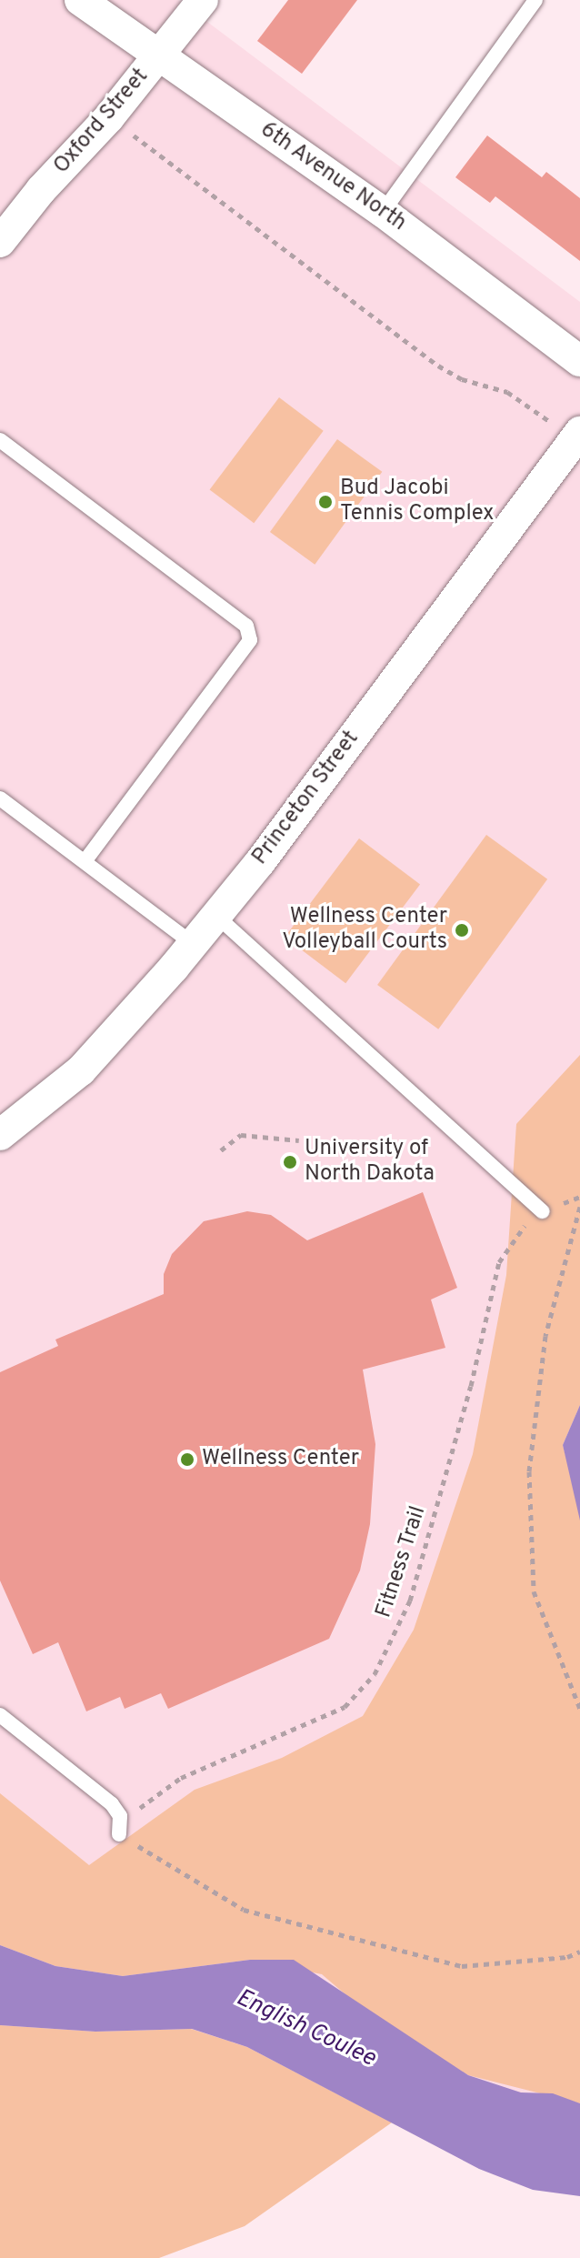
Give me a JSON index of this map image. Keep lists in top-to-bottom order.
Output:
{
  "streets": {
    "street": ["Oxford Street", "6th Avenue North", "Princeton Street"],
    "path": ["Fitness Trail"]
  },
  "crossings": [
    ["Oxford Street", "6th Avenue North"]
  ],
  "water": ["English Coulee"],
  "places": [
    "Bud Jacobi Tennis Complex",
    "Wellness Center Volleyball Courts",
    "University of North Dakota",
    "Wellness Center"
  ]
}
